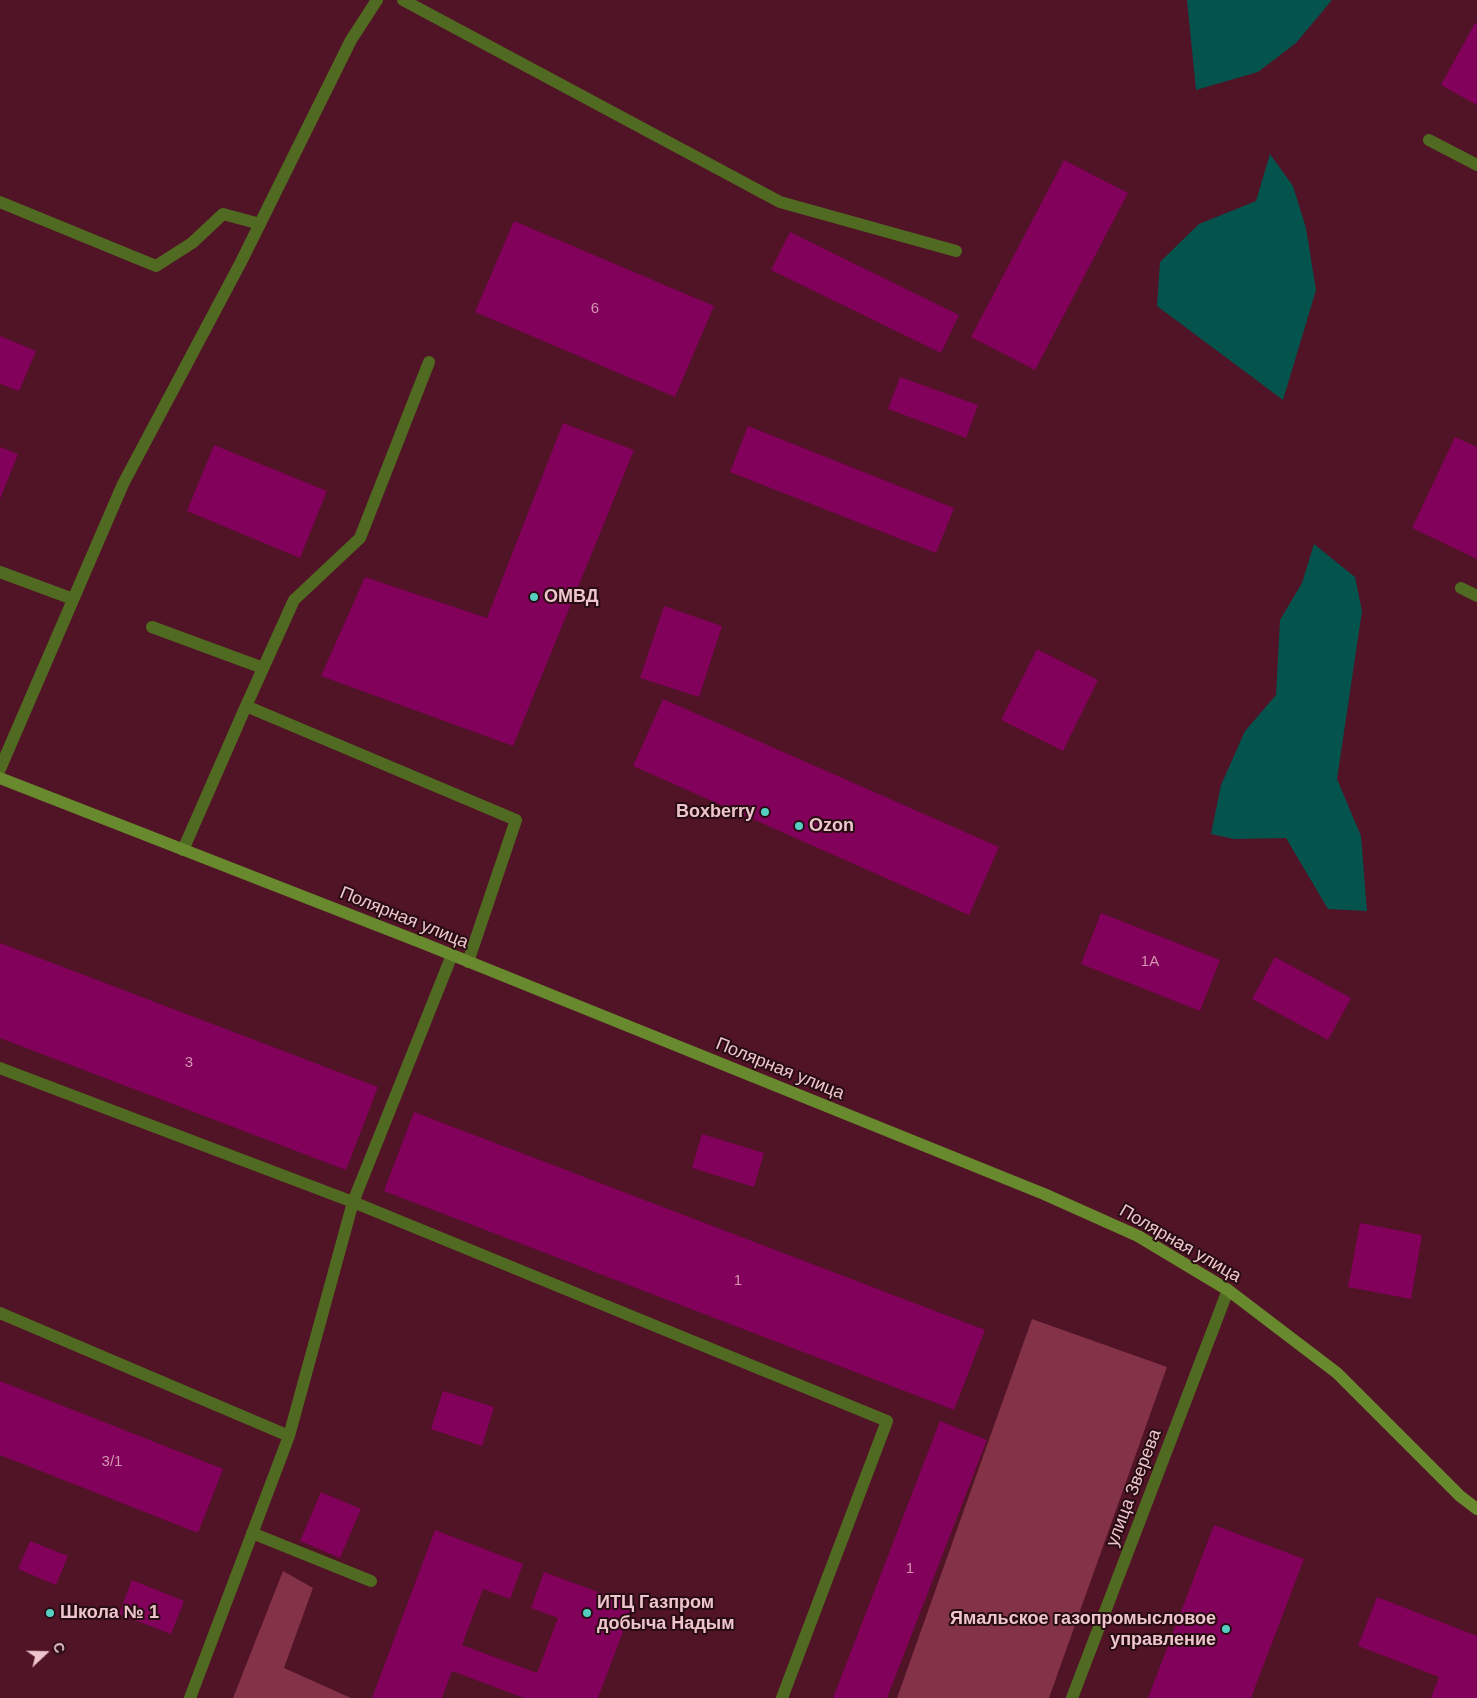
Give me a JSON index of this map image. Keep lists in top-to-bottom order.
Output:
{
  "streets": {
    "street": ["Полярная улица", "улица Зверева"]
  },
  "crossings": [
    ["Полярная улица", "улица Зверева"]
  ],
  "places": [
    "ОМВД",
    "Boxberry",
    "Ozon",
    "Школа № 1",
    "ИТЦ Газпром добыча Надым",
    "Ямальское газопромысловое управление"
  ],
  "house_numbers": [
    "6",
    "1А",
    "3",
    "1",
    "3/1",
    "1"
  ],
  "north": "right"
}
